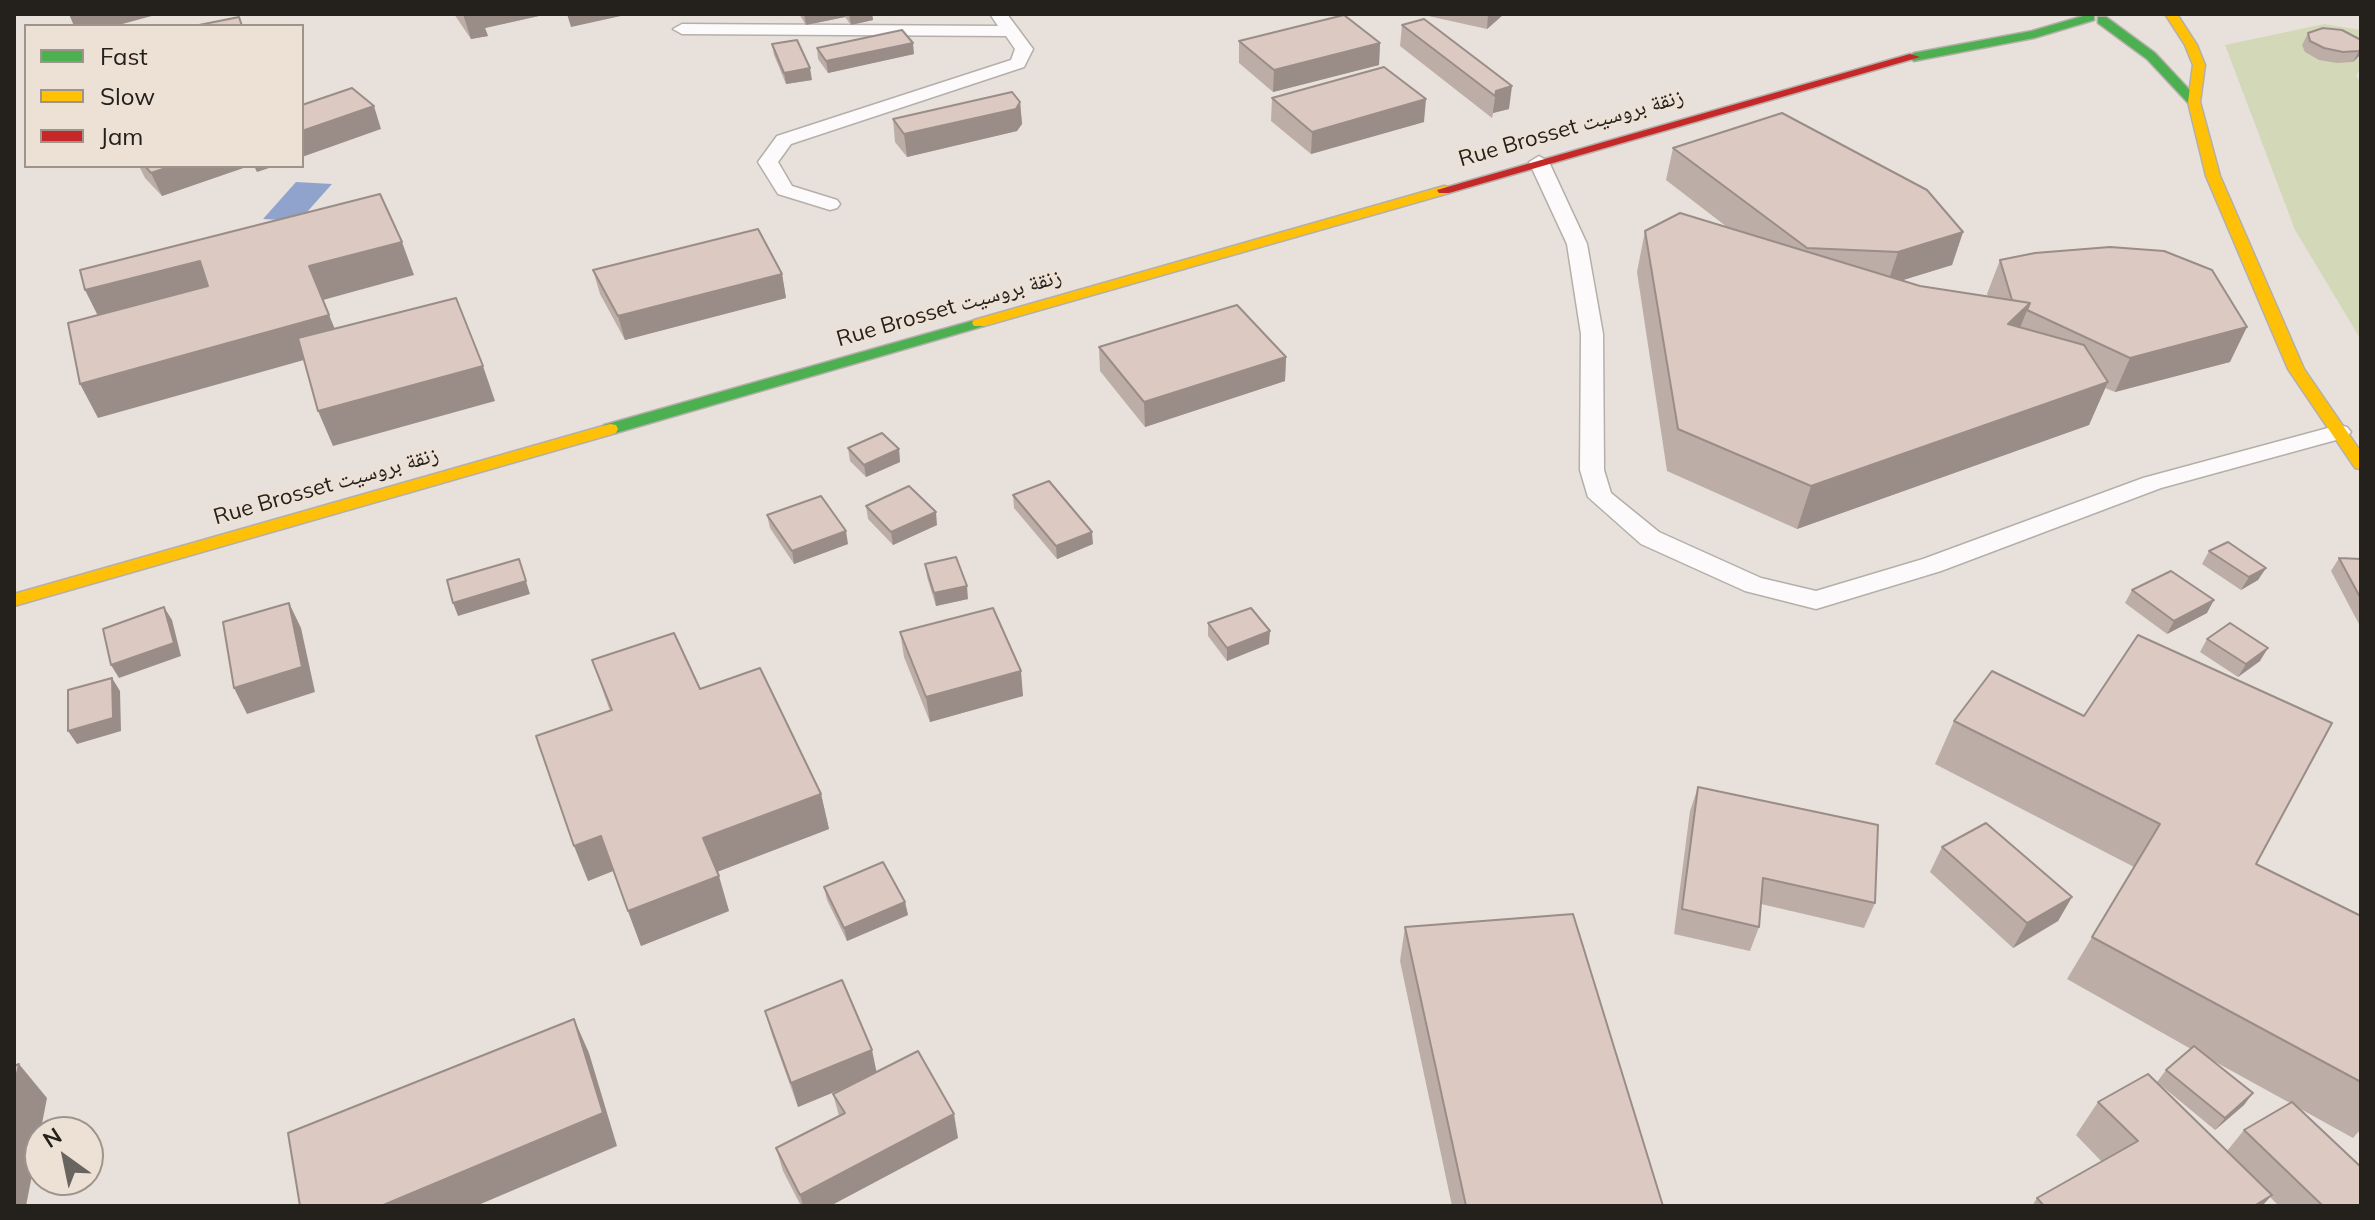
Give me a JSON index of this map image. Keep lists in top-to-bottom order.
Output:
{
  "streets": {
    "main road": ["Rue Brosset زنقة بروسيت"]
  },
  "legend": ["Fast", "Slow", "Jam"],
  "north": "top left"
}
